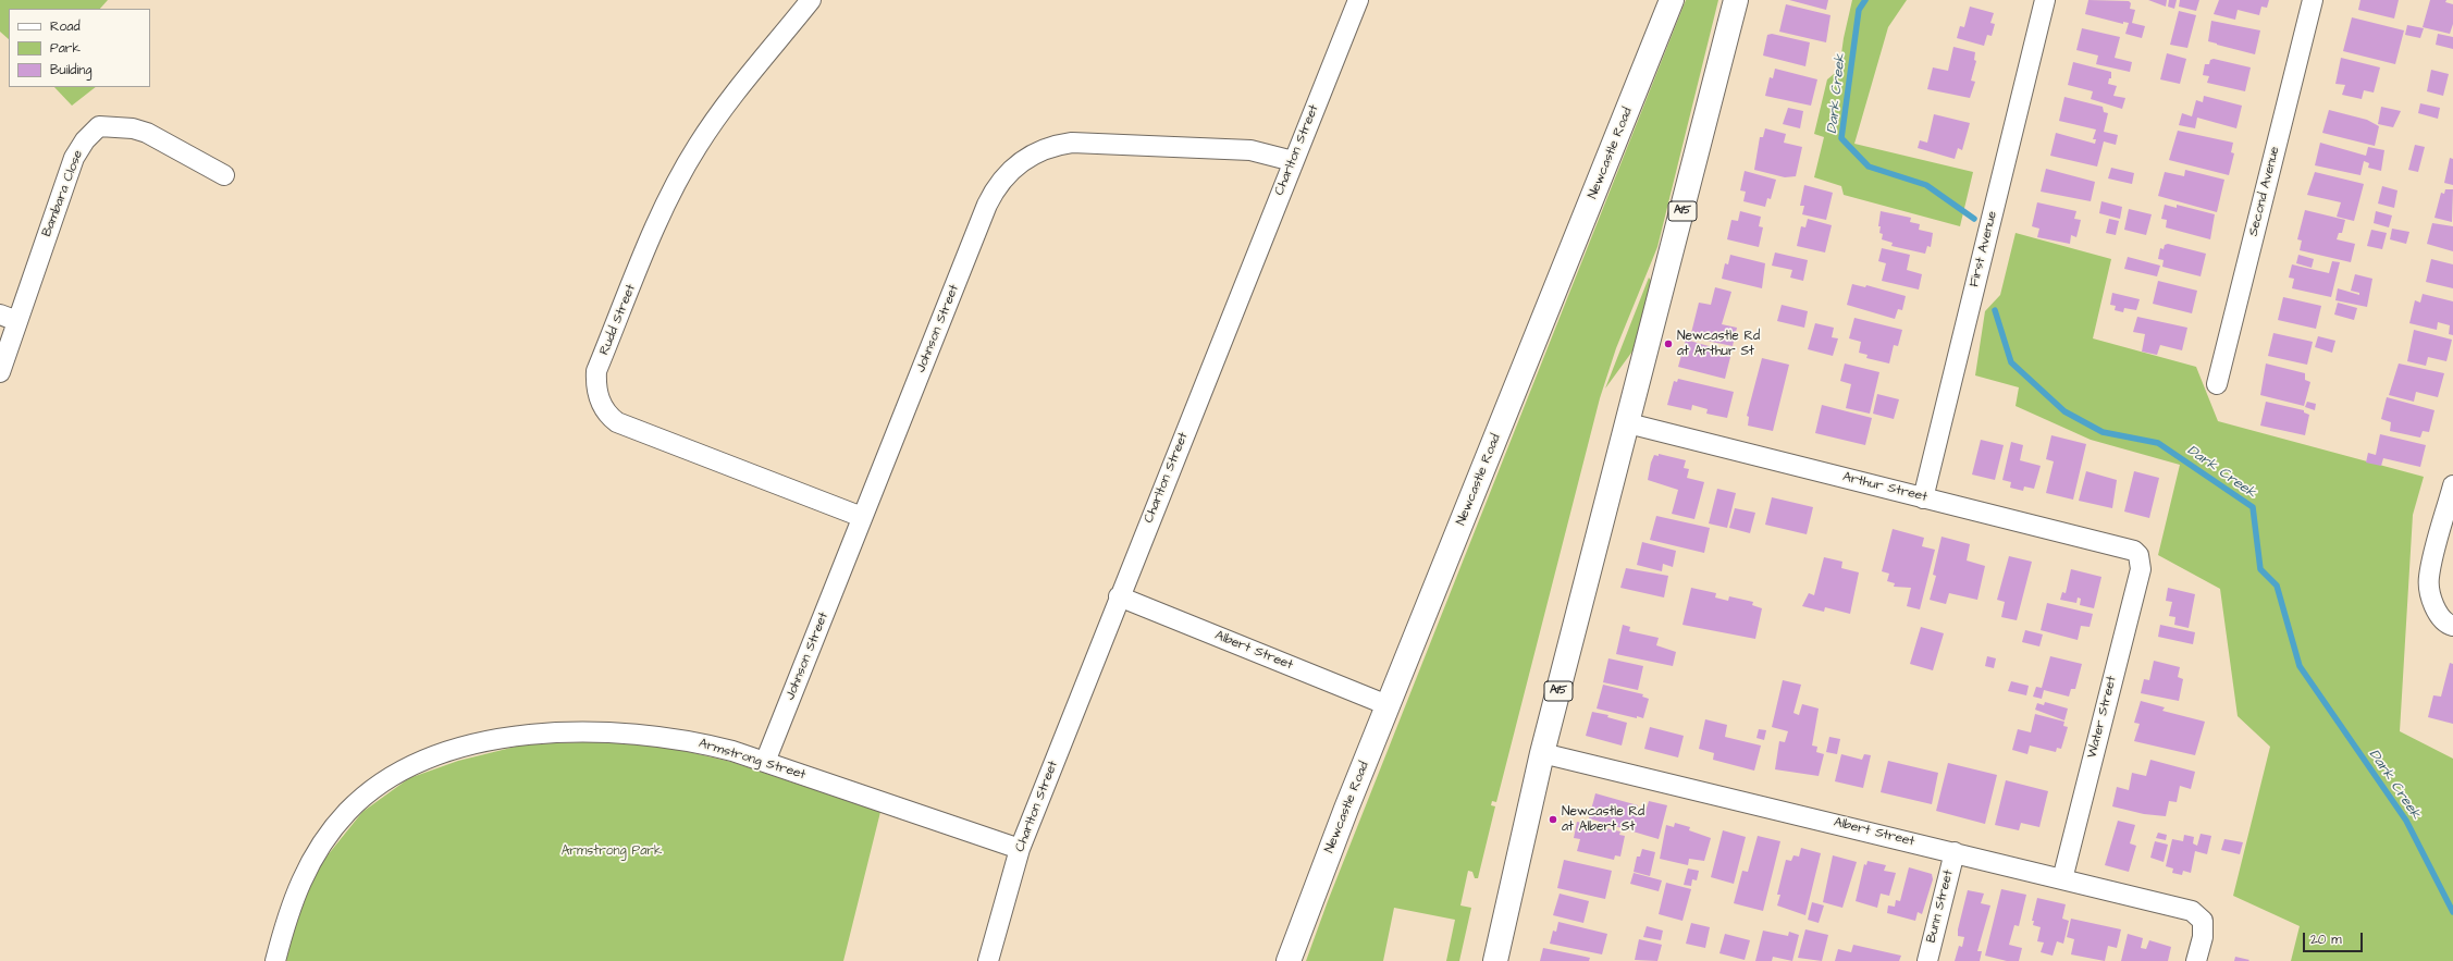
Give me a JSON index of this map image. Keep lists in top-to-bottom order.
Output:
{
  "streets": {
    "highway": ["Newcastle Road", "A15"],
    "street": [
      "Charlton Street",
      "Second Avenue",
      "Bambara Close",
      "First Avenue",
      "Rudd Street",
      "Johnson Street",
      "Arthur Street",
      "Albert Street",
      "Water Street",
      "Armstrong Street",
      "Bunn Street"
    ]
  },
  "crossings": [
    ["Charlton Street", "Johnson Street"],
    ["Charlton Street", "Albert Street"],
    ["Charlton Street", "Armstrong Street"],
    ["Newcastle Road", "Albert Street"],
    ["A15", "Arthur Street"],
    ["A15", "Albert Street"],
    ["First Avenue", "Arthur Street"],
    ["Rudd Street", "Johnson Street"],
    ["Johnson Street", "Armstrong Street"],
    ["Arthur Street", "Water Street"],
    ["Albert Street", "Water Street"],
    ["Albert Street", "Bunn Street"]
  ],
  "water": ["Dark Creek"],
  "parks": ["Armstrong Park"],
  "places": ["Newcastle Rd at Arthur St", "Newcastle Rd at Albert St"],
  "legend": ["Road", "Park", "Building"],
  "scale_bar": "20 m"
}
